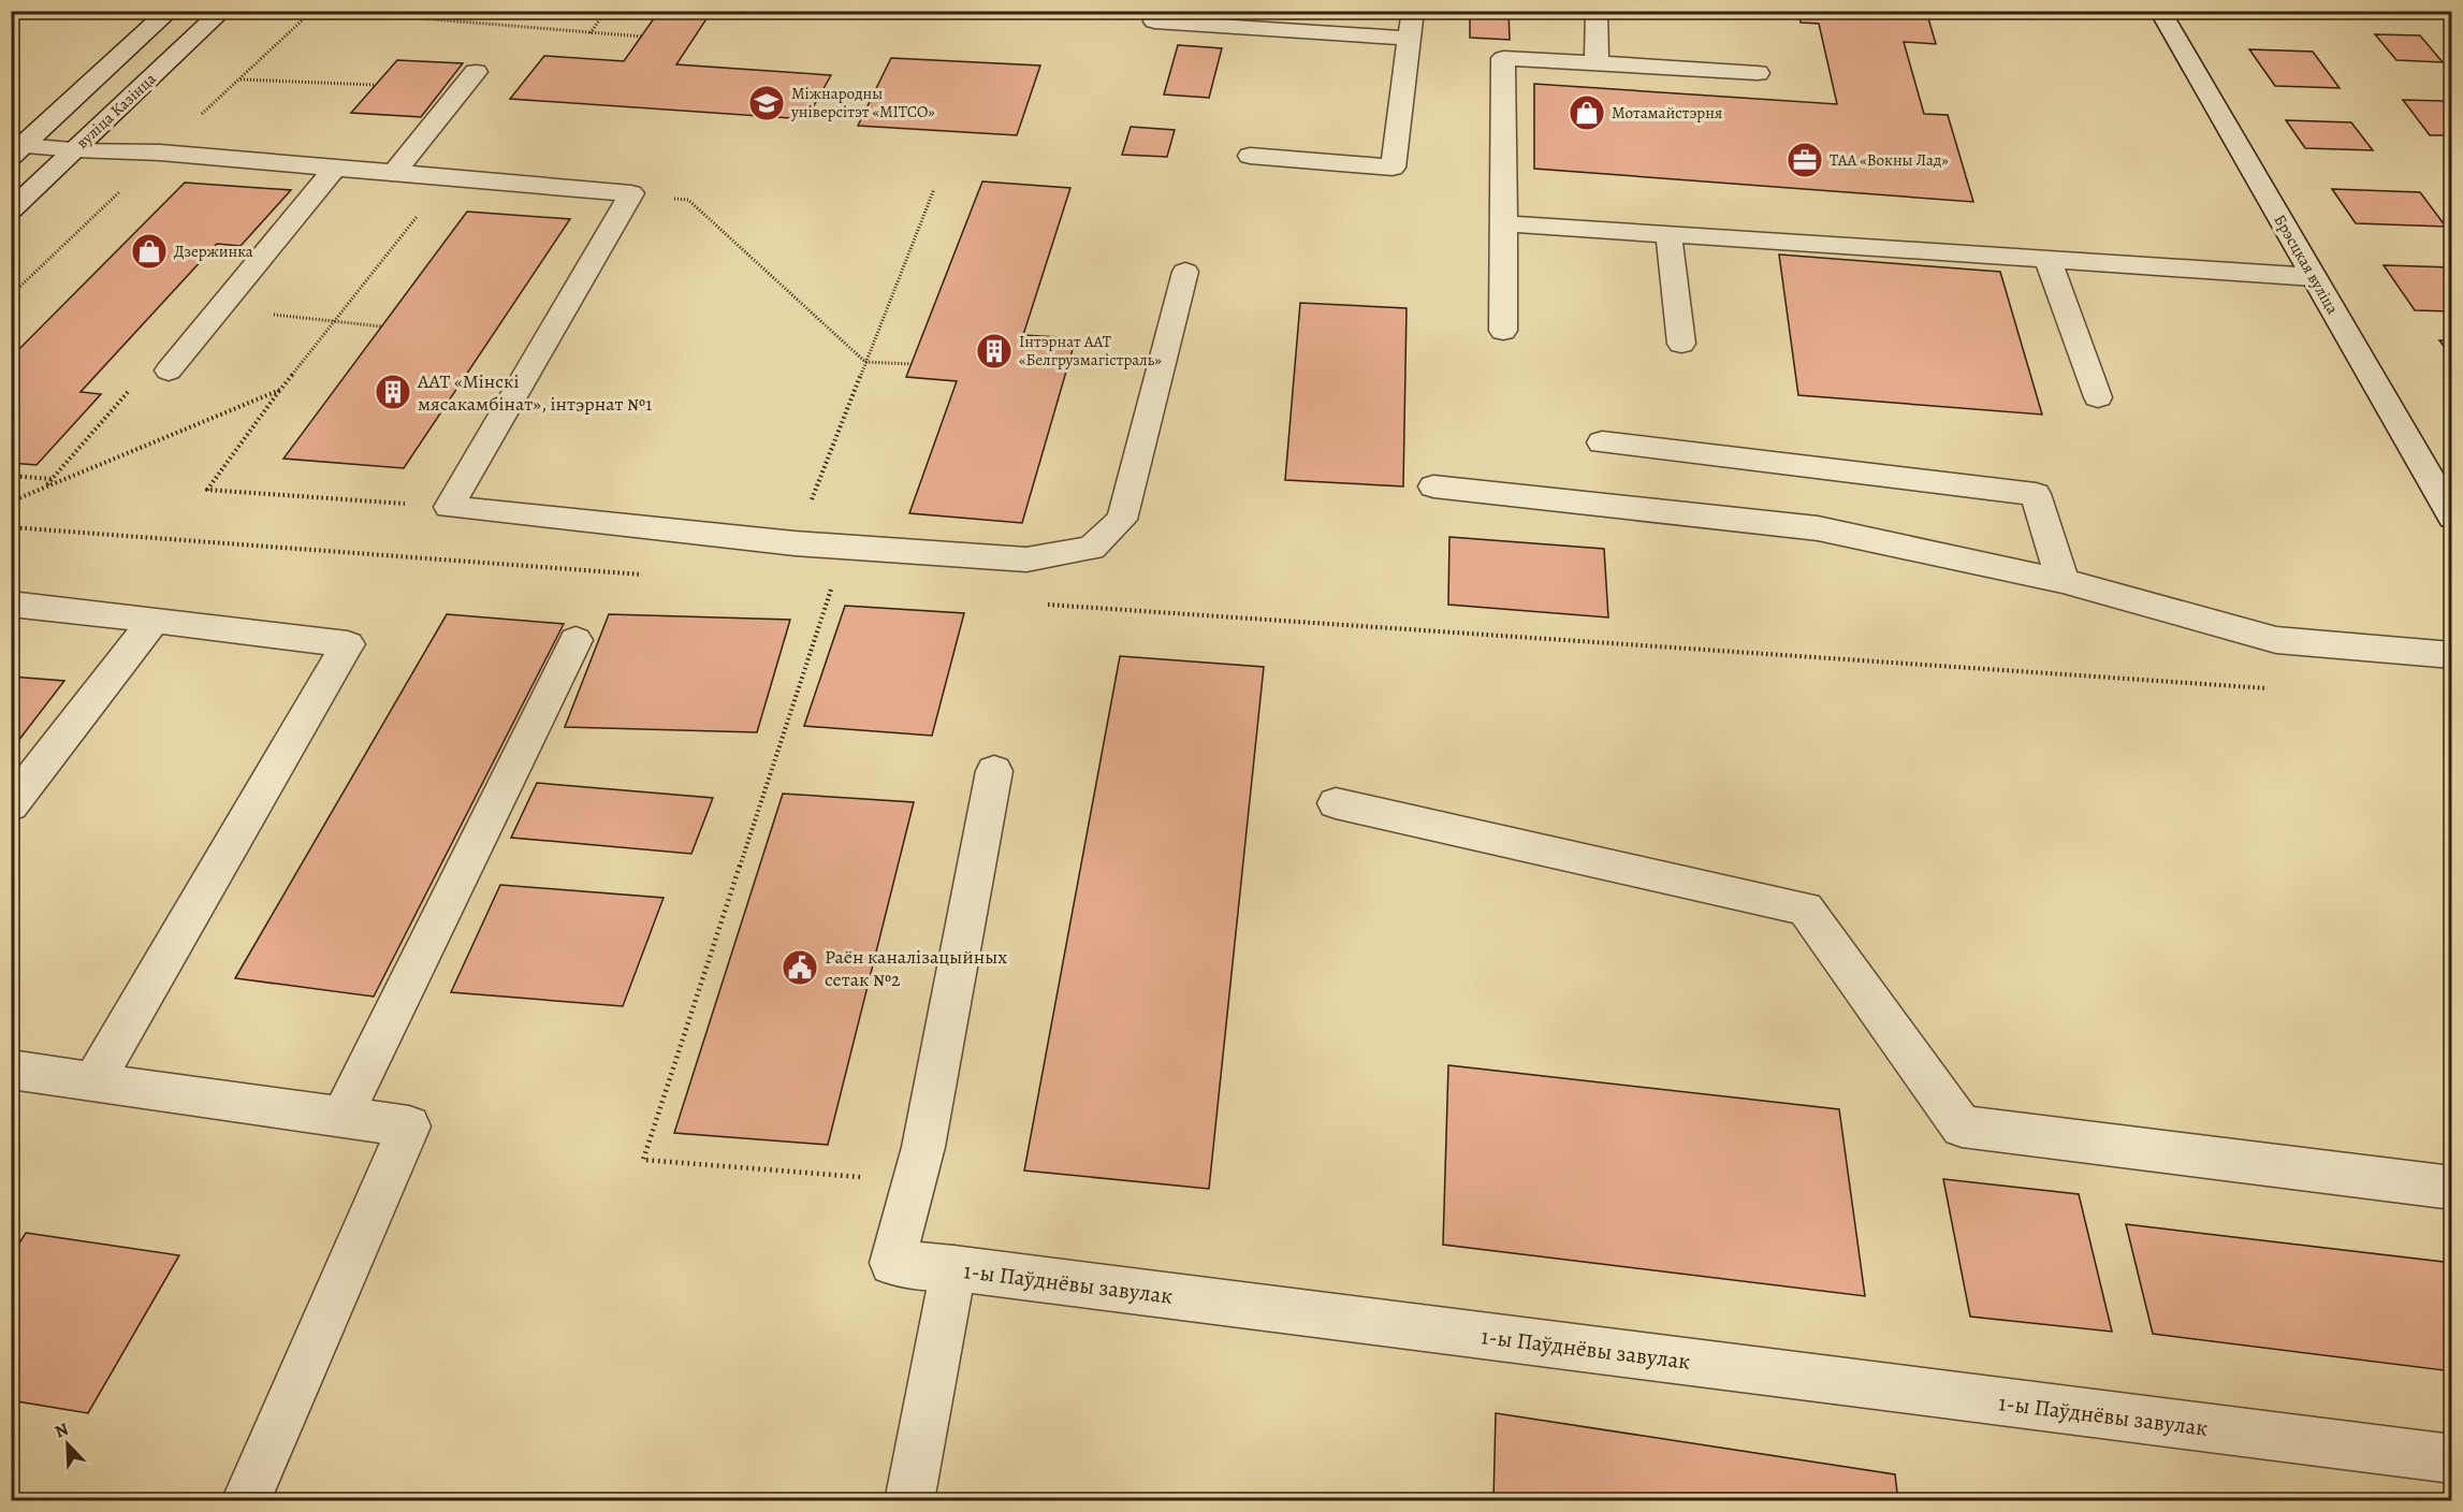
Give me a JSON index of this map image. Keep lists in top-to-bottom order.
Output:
{
  "streets": {
    "street": ["вуліца Казінца", "Брэсцкая вуліца", "1-ы Паўднёвы завулак"]
  },
  "places": {
    "school or university": ["Міжнародны універсітэт «МІТСО»"],
    "shop": ["Мотамайстэрня", "Дзержинка"],
    "office": ["ТАА «Вокны Лад»"],
    "building": ["Інтэрнат ААТ «Белгрузмагістраль»", "ААТ «Мінскі мясакамбінат», інтэрнат №1"],
    "public building": ["Раён каналізацыйных сетак №2"]
  },
  "north": "top left"
}
